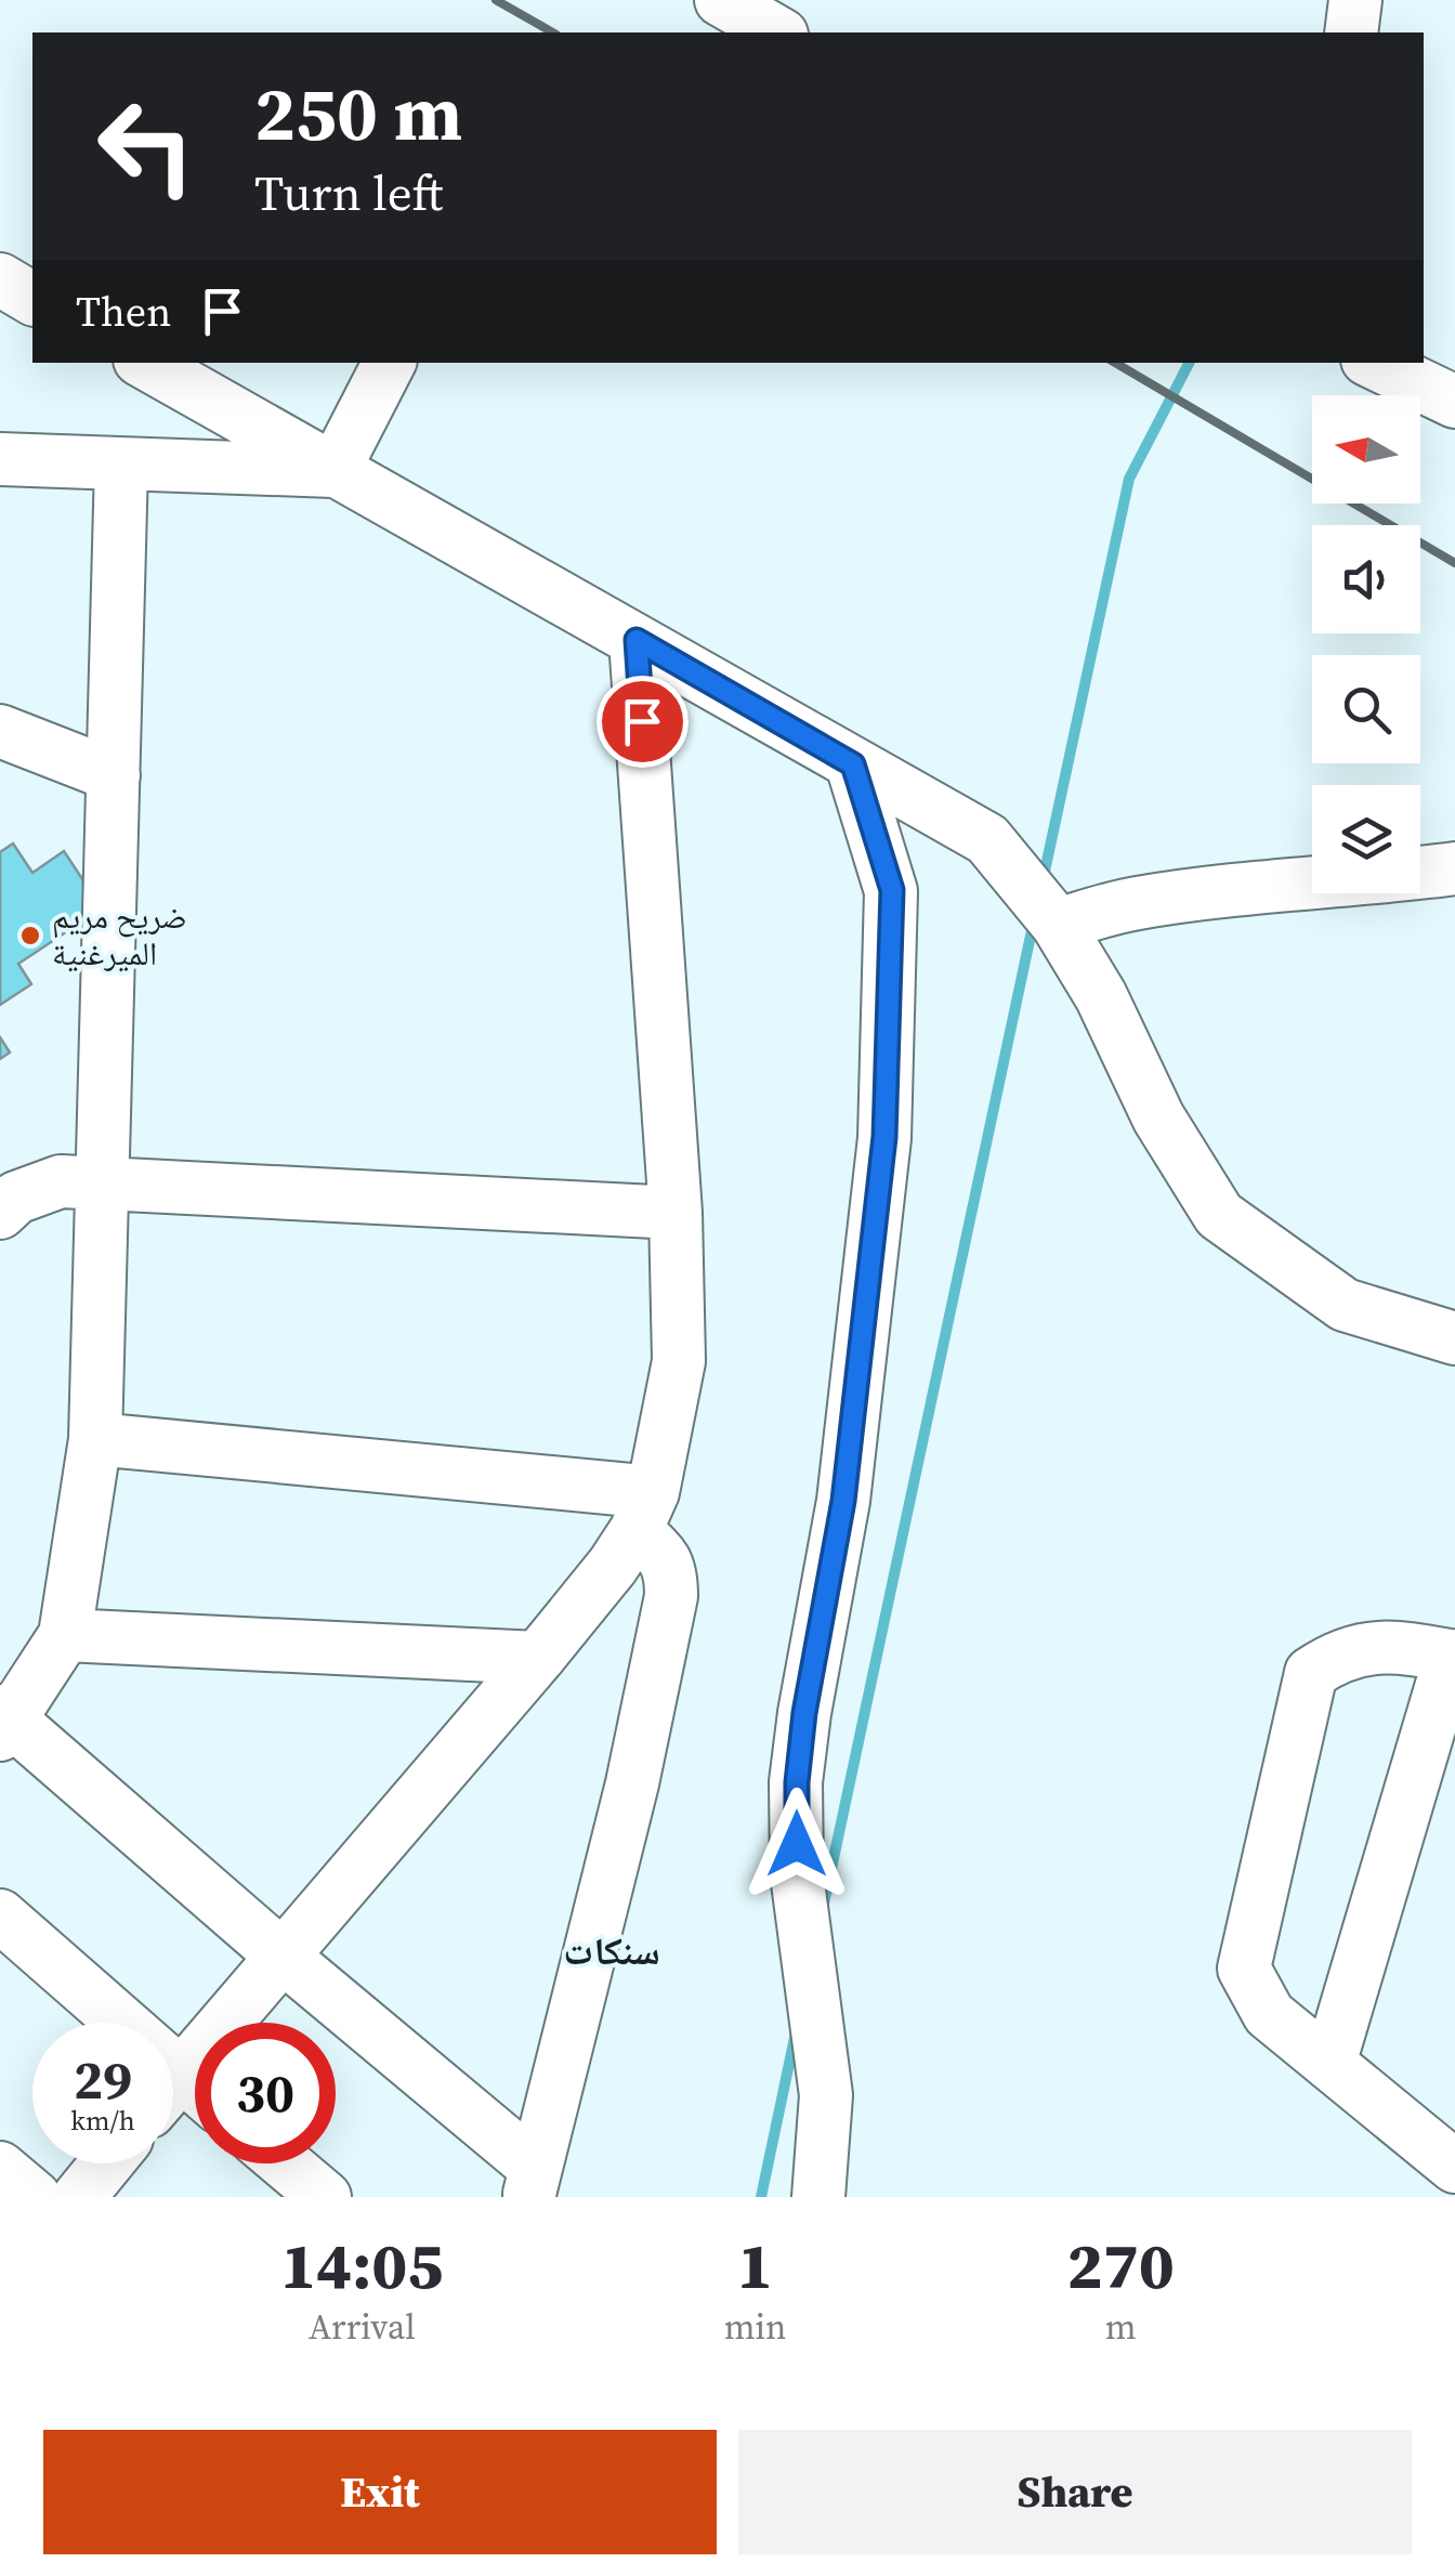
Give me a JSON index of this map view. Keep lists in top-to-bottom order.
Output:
{
  "districts": ["سنكات"],
  "places": ["ضريح مريم الميرغنية"],
  "north": "left",
  "page": {
    "turn": ["250 m", "Turn left"],
    "then": "Then",
    "speed": "29 km/h",
    "limit": "30",
    "eta": [
      "14:05",
      "Arrival",
      "1",
      "min",
      "270",
      "m"
    ],
    "buttons": ["Exit", "Share"]
  }
}
